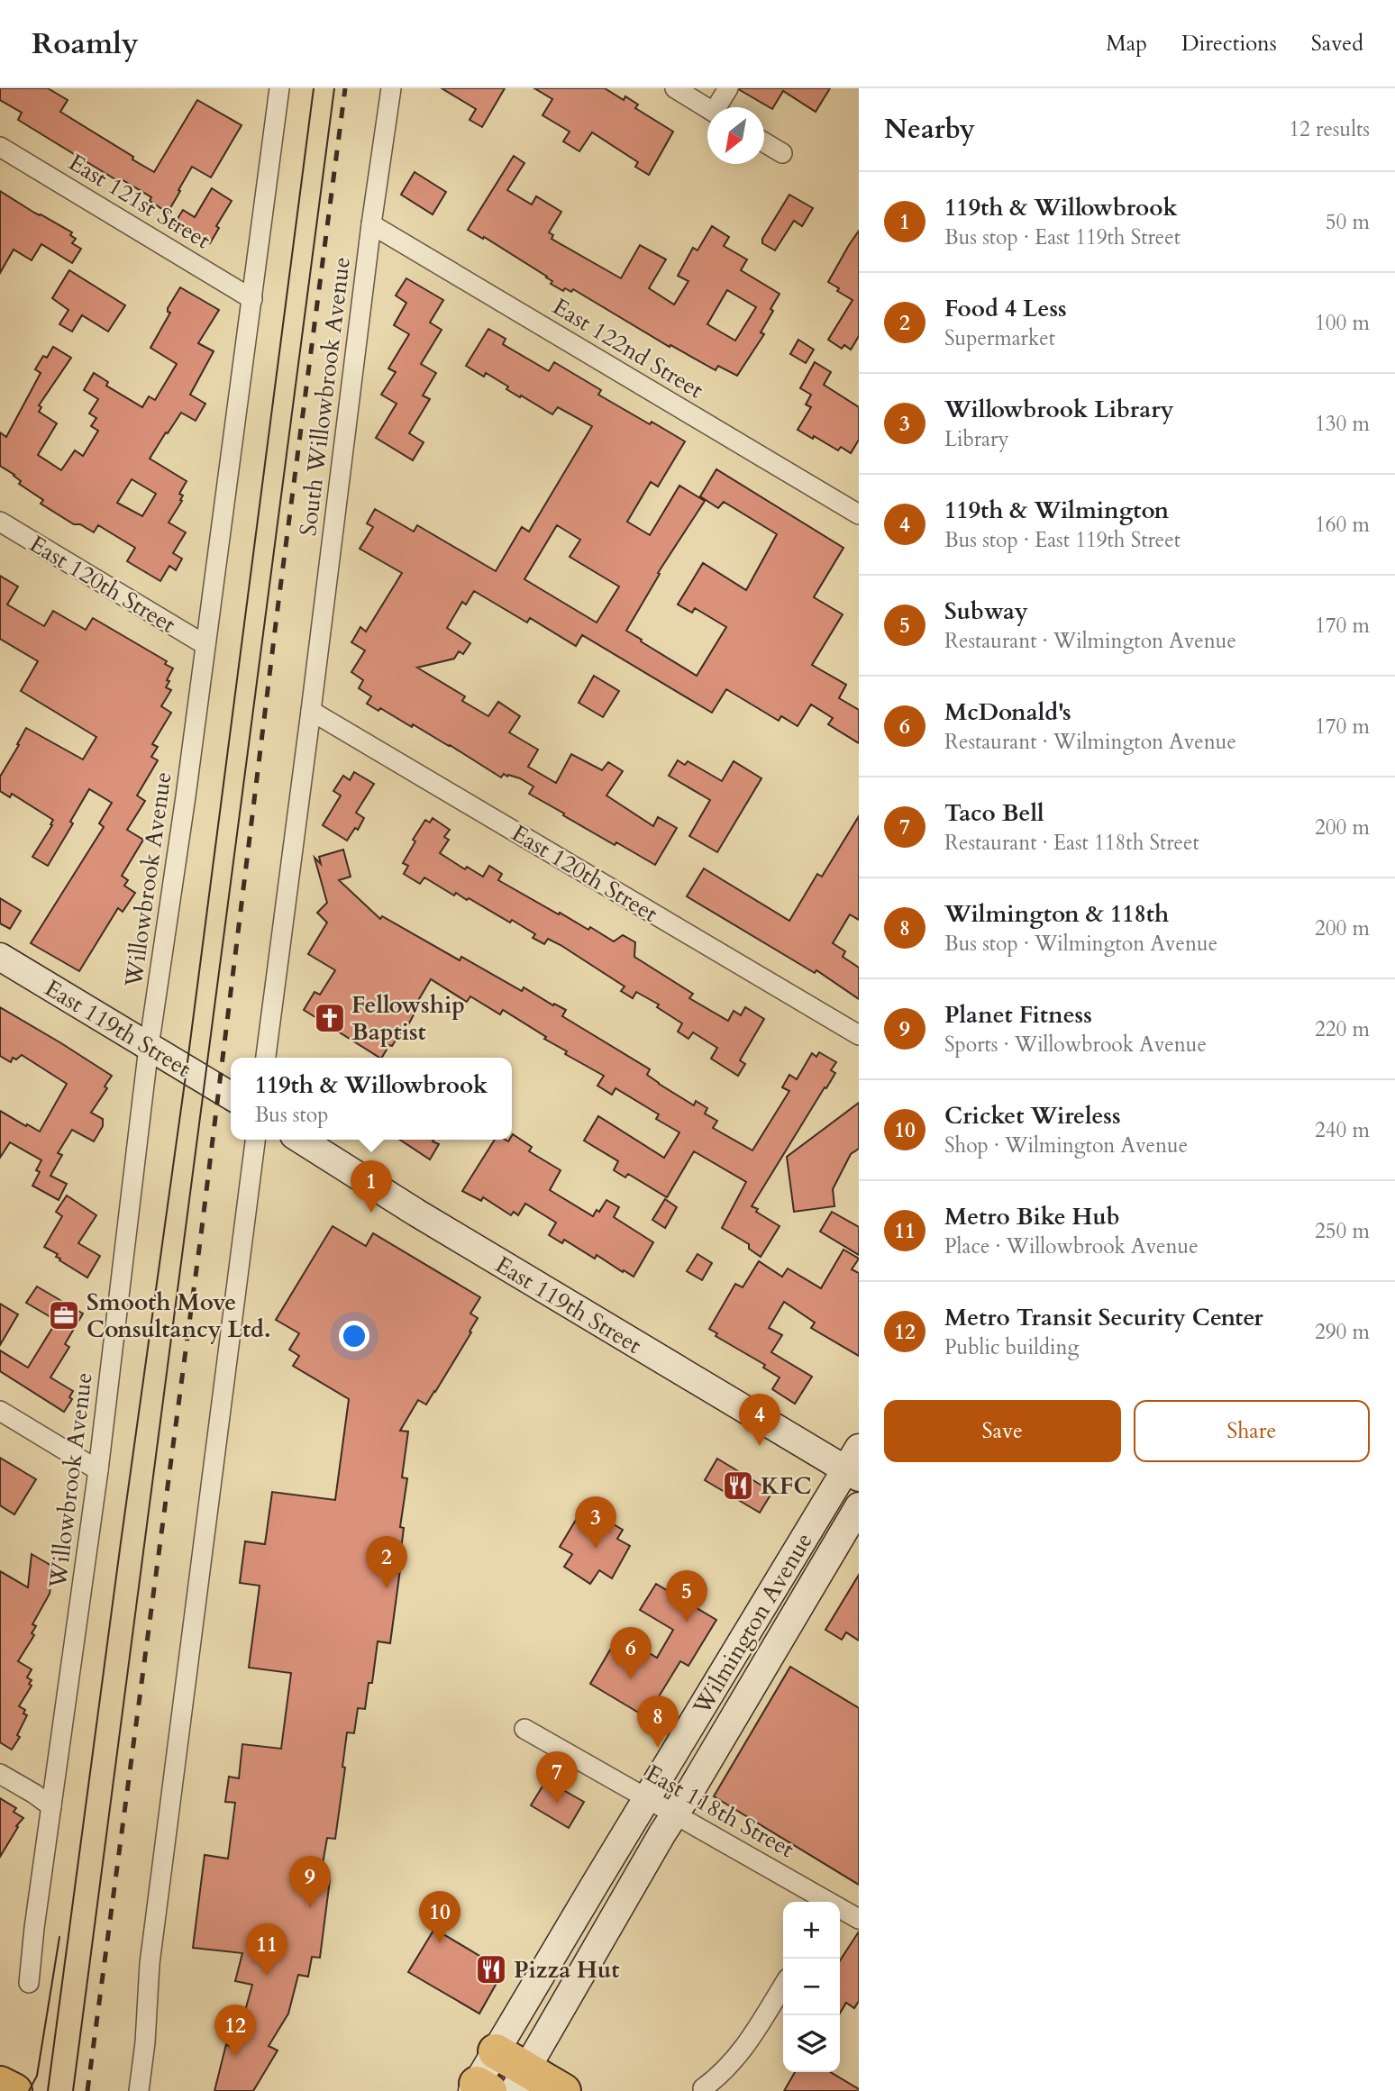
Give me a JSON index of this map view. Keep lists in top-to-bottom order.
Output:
{
  "streets": {
    "main road": ["East 119th Street", "Wilmington Avenue"],
    "street": [
      "East 121st Street",
      "East 122nd Street",
      "South Willowbrook Avenue",
      "East 120th Street",
      "Willowbrook Avenue",
      "East 118th Street"
    ]
  },
  "crossings": [
    ["East 122nd Street", "South Willowbrook Avenue"],
    ["South Willowbrook Avenue", "East 120th Street"],
    ["East 120th Street", "Willowbrook Avenue"],
    ["Willowbrook Avenue", "East 119th Street"],
    ["East 119th Street", "Wilmington Avenue"],
    ["Wilmington Avenue", "East 118th Street"]
  ],
  "places": {
    "church": ["Fellowship Baptist"],
    "office": ["Smooth Move Consultancy Ltd."],
    "restaurant": ["KFC", "Pizza Hut"]
  },
  "north": "bottom left",
  "page": {
    "header": "Roamly",
    "nav": ["Map", "Directions", "Saved"],
    "heading": ["Nearby", "12 results"],
    "list": [
      {
        "mark": "1",
        "name": "119th & Willowbrook",
        "note": "Bus stop · East 119th Street",
        "value": "50 m"
      },
      {
        "mark": "2",
        "name": "Food 4 Less",
        "note": "Supermarket",
        "value": "100 m"
      },
      {
        "mark": "3",
        "name": "Willowbrook Library",
        "note": "Library",
        "value": "130 m"
      },
      {
        "mark": "4",
        "name": "119th & Wilmington",
        "note": "Bus stop · East 119th Street",
        "value": "160 m"
      },
      {
        "mark": "5",
        "name": "Subway",
        "note": "Restaurant · Wilmington Avenue",
        "value": "170 m"
      },
      {
        "mark": "6",
        "name": "McDonald's",
        "note": "Restaurant · Wilmington Avenue",
        "value": "170 m"
      },
      {
        "mark": "7",
        "name": "Taco Bell",
        "note": "Restaurant · East 118th Street",
        "value": "200 m"
      },
      {
        "mark": "8",
        "name": "Wilmington & 118th",
        "note": "Bus stop · Wilmington Avenue",
        "value": "200 m"
      },
      {
        "mark": "9",
        "name": "Planet Fitness",
        "note": "Sports · Willowbrook Avenue",
        "value": "220 m"
      },
      {
        "mark": "10",
        "name": "Cricket Wireless",
        "note": "Shop · Wilmington Avenue",
        "value": "240 m"
      },
      {
        "mark": "11",
        "name": "Metro Bike Hub",
        "note": "Place · Willowbrook Avenue",
        "value": "250 m"
      },
      {
        "mark": "12",
        "name": "Metro Transit Security Center",
        "note": "Public building",
        "value": "290 m"
      }
    ],
    "popup": ["119th & Willowbrook", "Bus stop"],
    "pins": [
      "1",
      "4",
      "3",
      "2",
      "5",
      "6",
      "8",
      "7",
      "9",
      "10",
      "11",
      "12"
    ],
    "buttons": ["Save", "Share"],
    "map_buttons": ["+", "−"]
  }
}
